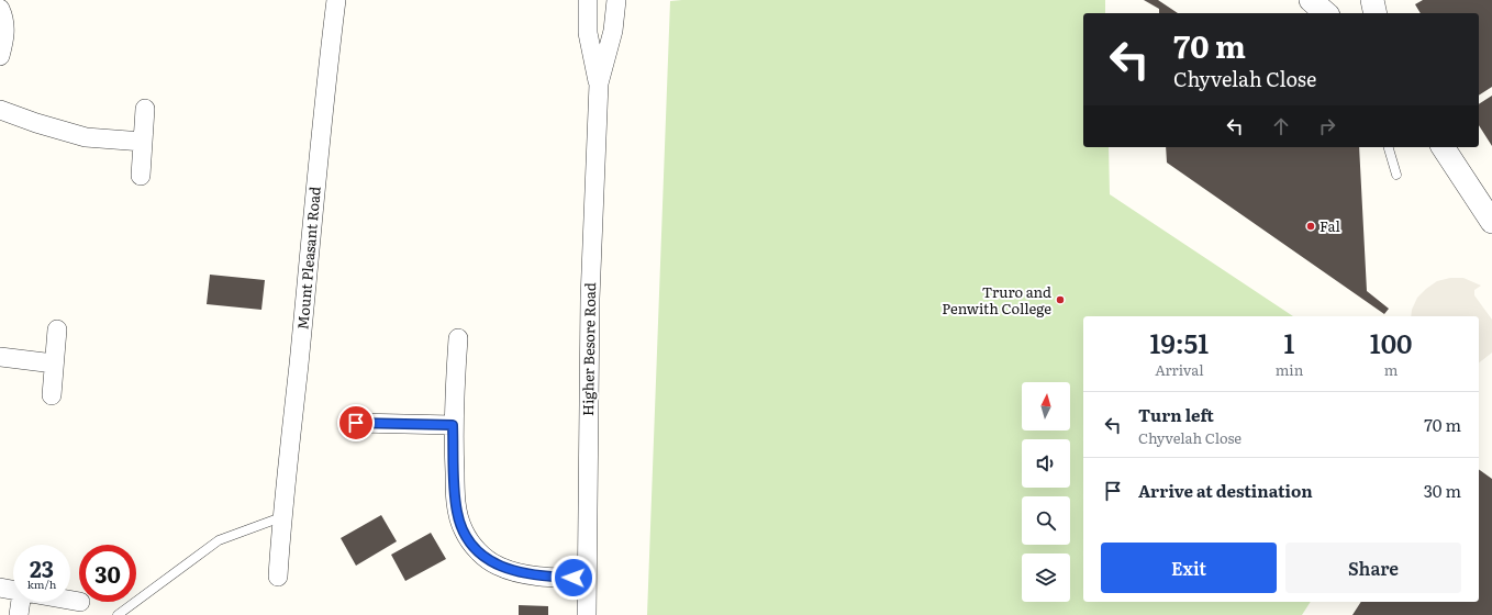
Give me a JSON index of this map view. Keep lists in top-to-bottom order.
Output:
{
  "streets": {
    "street": ["Mount Pleasant Road", "Higher Besore Road"]
  },
  "places": ["Fal", "Truro and Penwith College"],
  "north": "top",
  "page": {
    "turn": ["70 m", "Chyvelah Close"],
    "eta": [
      "19:51",
      "Arrival",
      "1",
      "min",
      "100",
      "m"
    ],
    "list": [
      {
        "name": "Turn left",
        "note": "Chyvelah Close",
        "value": "70 m"
      },
      {
        "name": "Arrive at destination",
        "value": "30 m"
      }
    ],
    "buttons": ["Exit", "Share"],
    "speed": "23 km/h",
    "limit": "30"
  }
}
